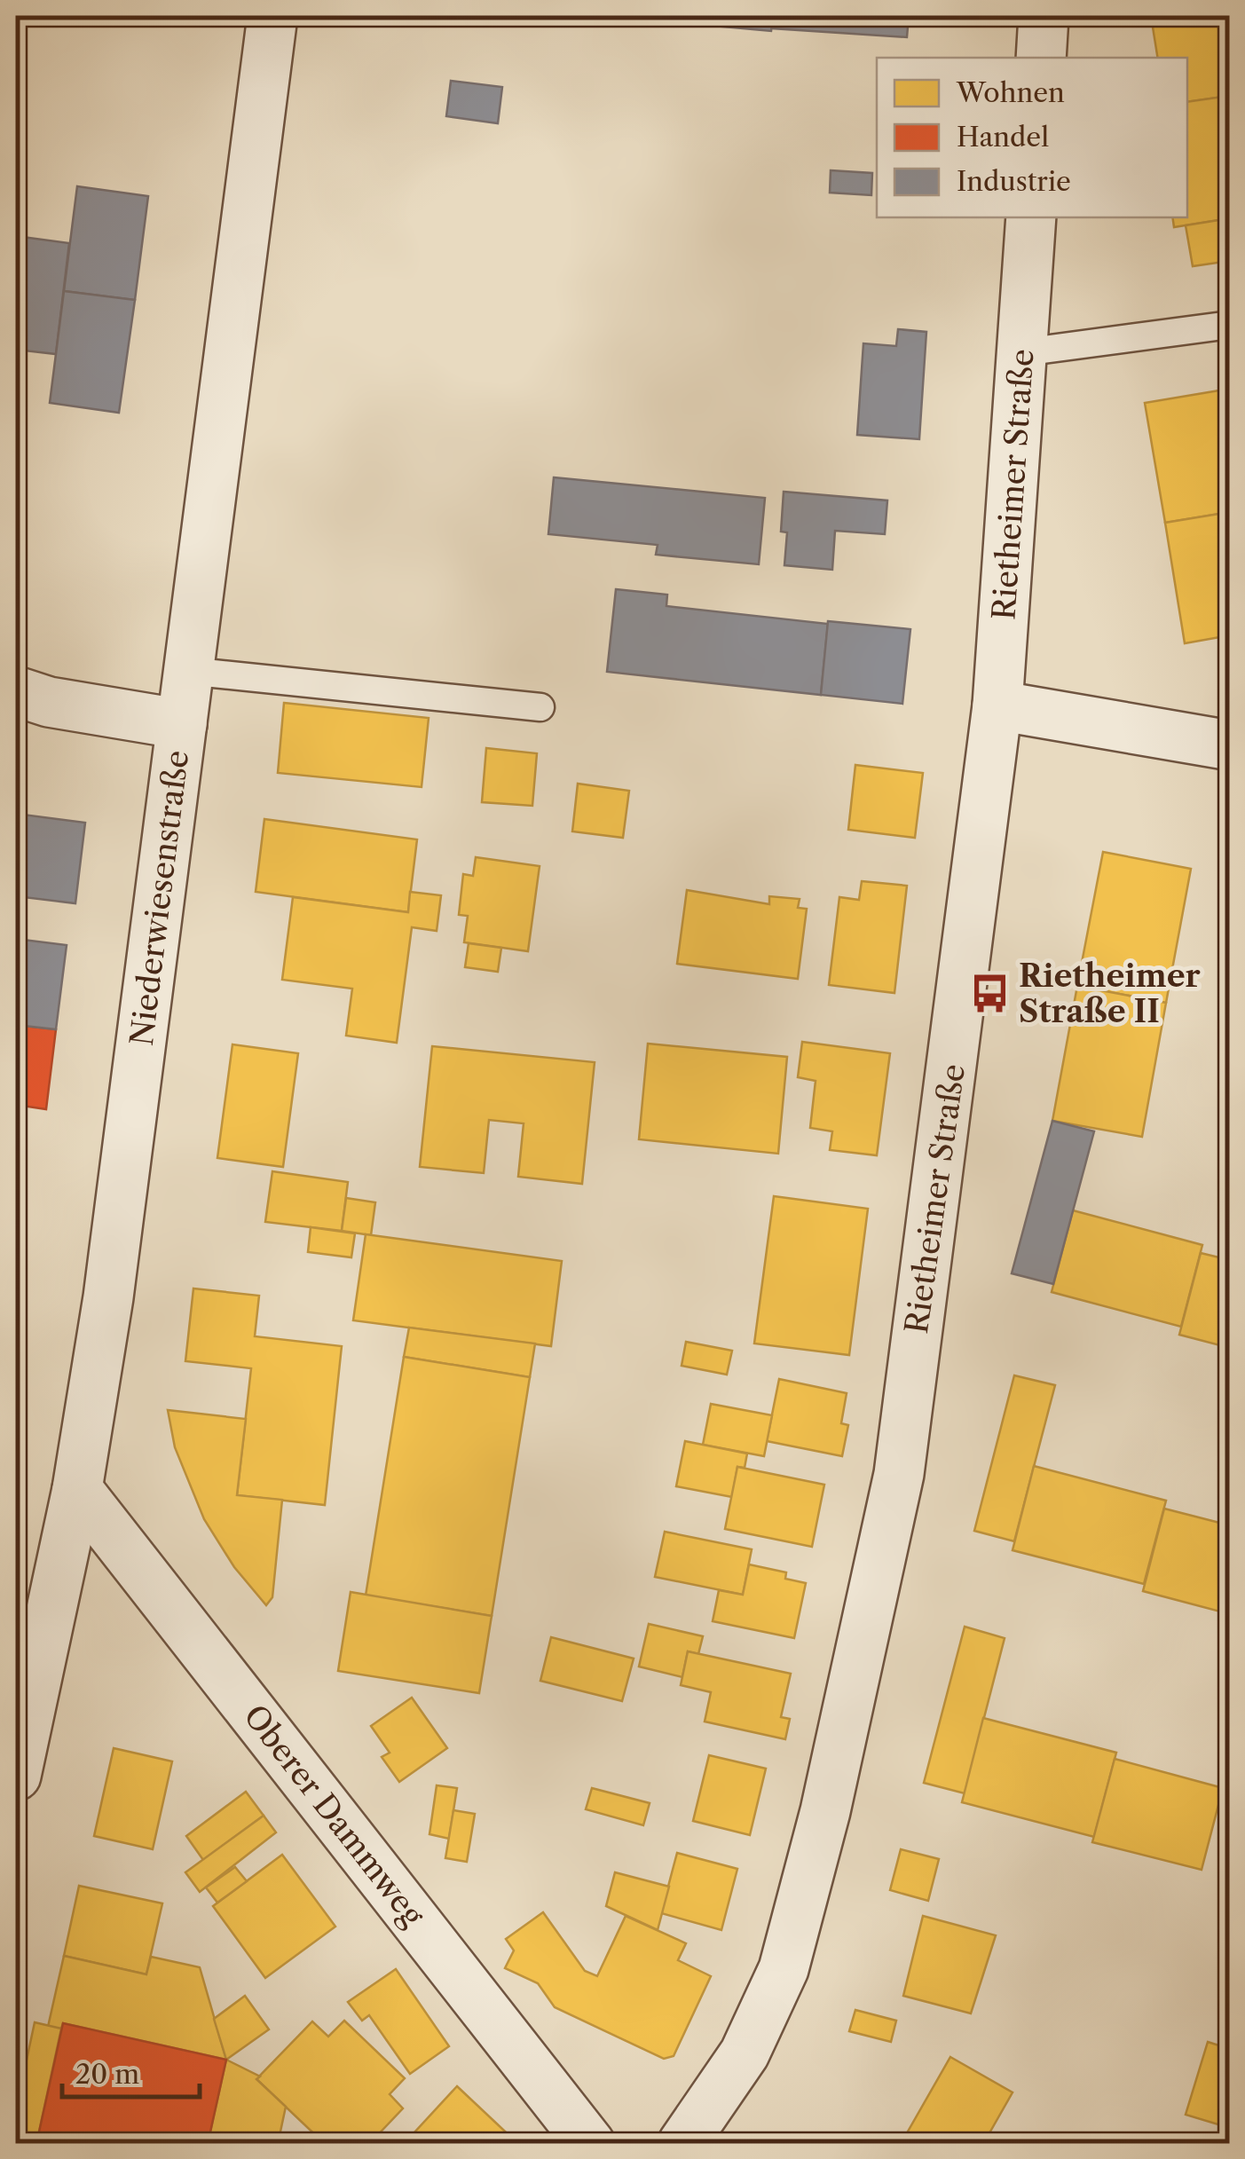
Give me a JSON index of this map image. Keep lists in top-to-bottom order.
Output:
{
  "streets": {
    "street": ["Rietheimer Straße", "Niederwiesenstraße", "Oberer Dammweg"]
  },
  "crossings": [
    ["Niederwiesenstraße", "Oberer Dammweg"]
  ],
  "places": {
    "bus stop": ["Rietheimer Straße II"]
  },
  "legend": ["Wohnen", "Handel", "Industrie"],
  "scale_bar": "20 m"
}
